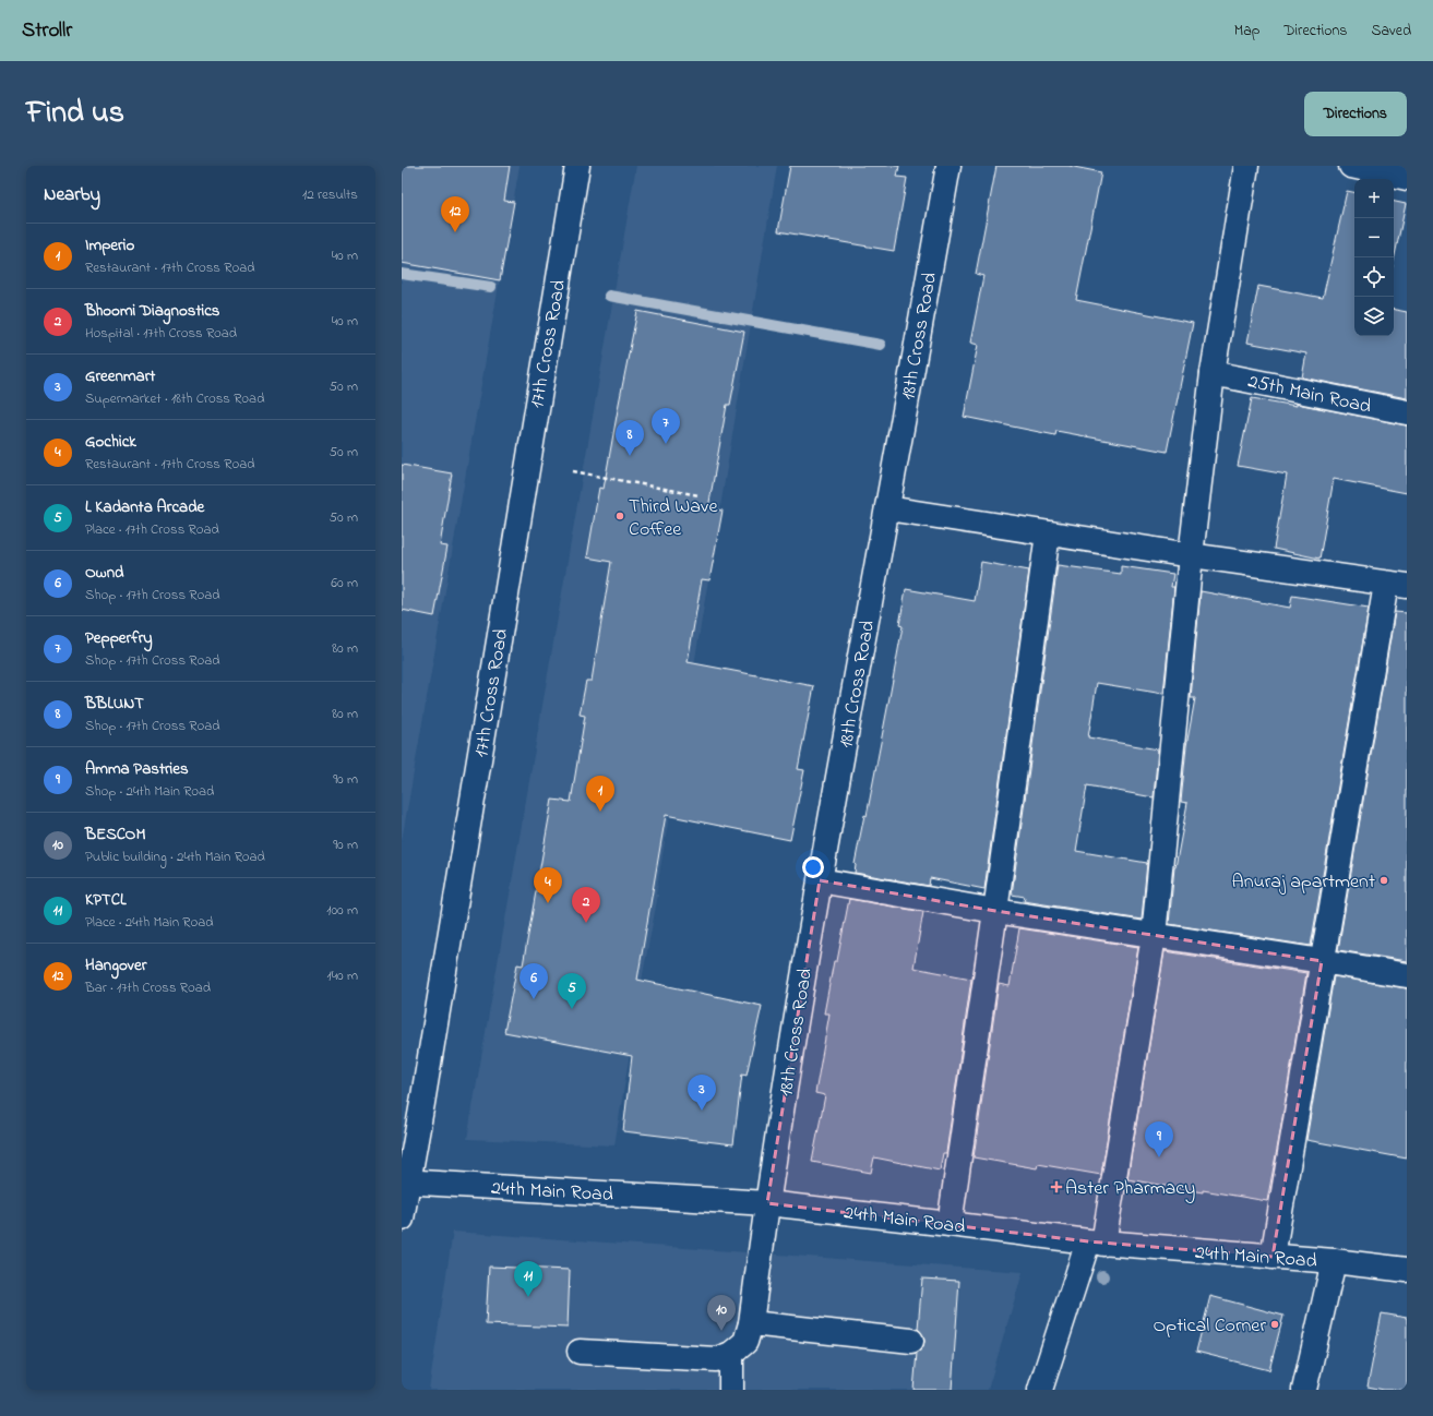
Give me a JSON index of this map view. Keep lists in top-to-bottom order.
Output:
{
  "streets": {
    "street": [
      "18th Cross Road",
      "17th Cross Road",
      "25th Main Road",
      "24th Main Road"
    ]
  },
  "crossings": [
    ["18th Cross Road", "24th Main Road"],
    ["17th Cross Road", "24th Main Road"]
  ],
  "places": {
    "other": ["Third Wave Coffee", "Anuraj apartment", "Optical Corner"],
    "health": ["Aster Pharmacy"]
  },
  "page": {
    "header": "Strollr",
    "nav": ["Map", "Directions", "Saved"],
    "title": "Find us",
    "buttons": "Directions",
    "heading": ["Nearby", "12 results"],
    "map_buttons": ["+", "−"],
    "pins": [
      "12",
      "7",
      "8",
      "1",
      "4",
      "2",
      "6",
      "5",
      "3",
      "9",
      "11",
      "10"
    ],
    "list": [
      {
        "mark": "1",
        "name": "Imperio",
        "note": "Restaurant · 17th Cross Road",
        "value": "40 m"
      },
      {
        "mark": "2",
        "name": "Bhoomi Diagnostics",
        "note": "Hospital · 17th Cross Road",
        "value": "40 m"
      },
      {
        "mark": "3",
        "name": "Greenmart",
        "note": "Supermarket · 18th Cross Road",
        "value": "50 m"
      },
      {
        "mark": "4",
        "name": "Gochick",
        "note": "Restaurant · 17th Cross Road",
        "value": "50 m"
      },
      {
        "mark": "5",
        "name": "L Kadanta Arcade",
        "note": "Place · 17th Cross Road",
        "value": "50 m"
      },
      {
        "mark": "6",
        "name": "Ownd",
        "note": "Shop · 17th Cross Road",
        "value": "60 m"
      },
      {
        "mark": "7",
        "name": "Pepperfry",
        "note": "Shop · 17th Cross Road",
        "value": "80 m"
      },
      {
        "mark": "8",
        "name": "BBLUNT",
        "note": "Shop · 17th Cross Road",
        "value": "80 m"
      },
      {
        "mark": "9",
        "name": "Amma Pastries",
        "note": "Shop · 24th Main Road",
        "value": "90 m"
      },
      {
        "mark": "10",
        "name": "BESCOM",
        "note": "Public building · 24th Main Road",
        "value": "90 m"
      },
      {
        "mark": "11",
        "name": "KPTCL",
        "note": "Place · 24th Main Road",
        "value": "100 m"
      },
      {
        "mark": "12",
        "name": "Hangover",
        "note": "Bar · 17th Cross Road",
        "value": "140 m"
      }
    ]
  }
}
